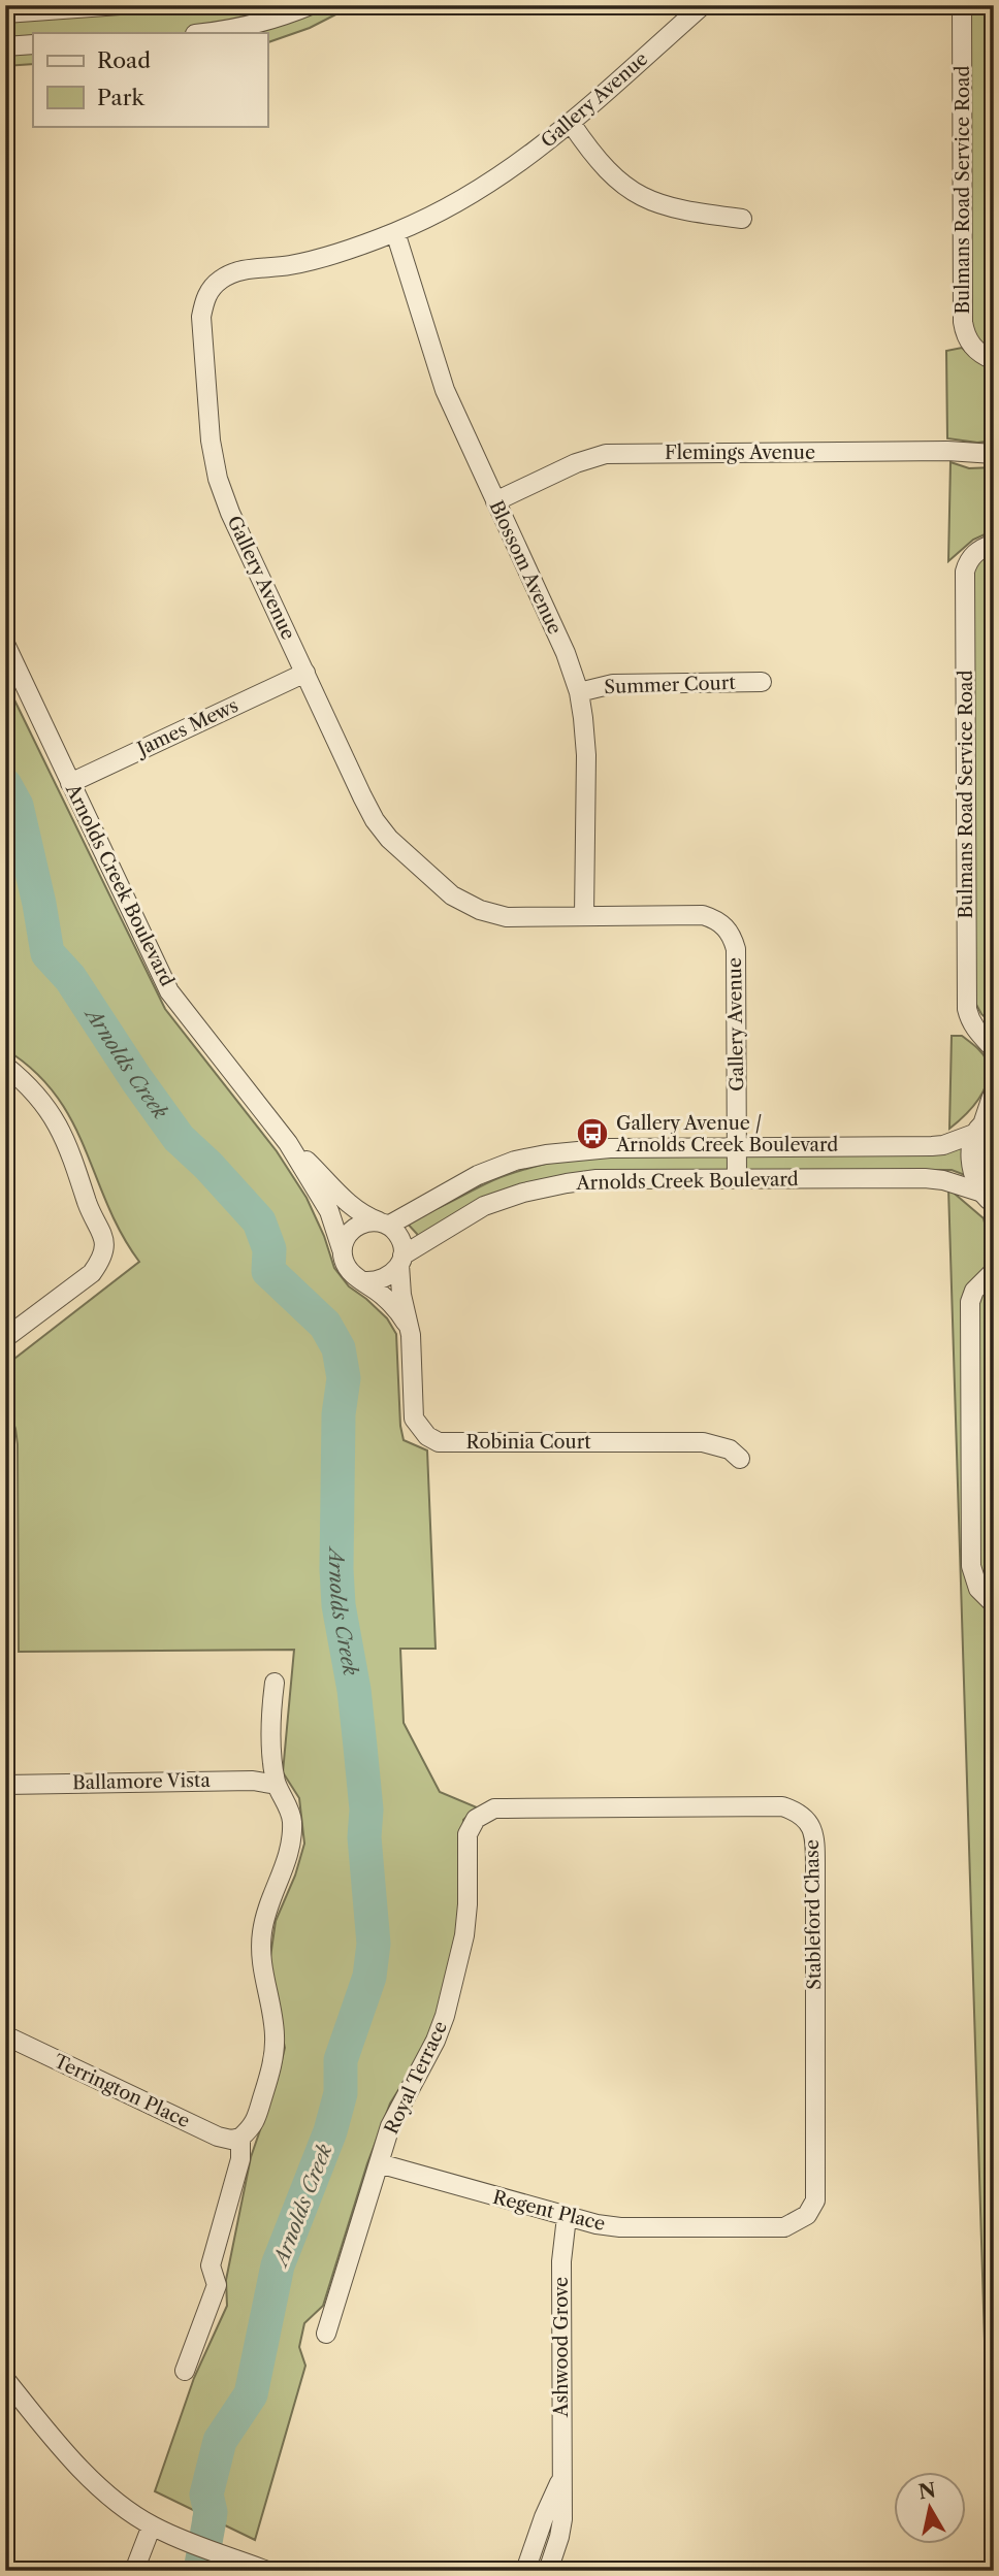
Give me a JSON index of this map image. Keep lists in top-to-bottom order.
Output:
{
  "streets": {
    "street": [
      "Gallery Avenue",
      "Bulmans Road Service Road",
      "Flemings Avenue",
      "Blossom Avenue",
      "Summer Court",
      "James Mews",
      "Arnolds Creek Boulevard",
      "Robinia Court",
      "Ballamore Vista",
      "Stableford Chase",
      "Royal Terrace",
      "Terrington Place",
      "Regent Place",
      "Ashwood Grove"
    ]
  },
  "crossings": [
    ["Gallery Avenue", "Blossom Avenue"],
    ["Gallery Avenue", "James Mews"],
    ["Gallery Avenue", "Arnolds Creek Boulevard"],
    ["Flemings Avenue", "Blossom Avenue"],
    ["Blossom Avenue", "Summer Court"],
    ["James Mews", "Arnolds Creek Boulevard"],
    ["Arnolds Creek Boulevard", "Robinia Court"],
    ["Stableford Chase", "Royal Terrace"],
    ["Stableford Chase", "Regent Place"],
    ["Royal Terrace", "Regent Place"],
    ["Regent Place", "Ashwood Grove"]
  ],
  "water": ["Arnolds Creek"],
  "places": {
    "bus stop": ["Gallery Avenue / Arnolds Creek Boulevard"]
  },
  "legend": ["Road", "Park"],
  "north": "top"
}
